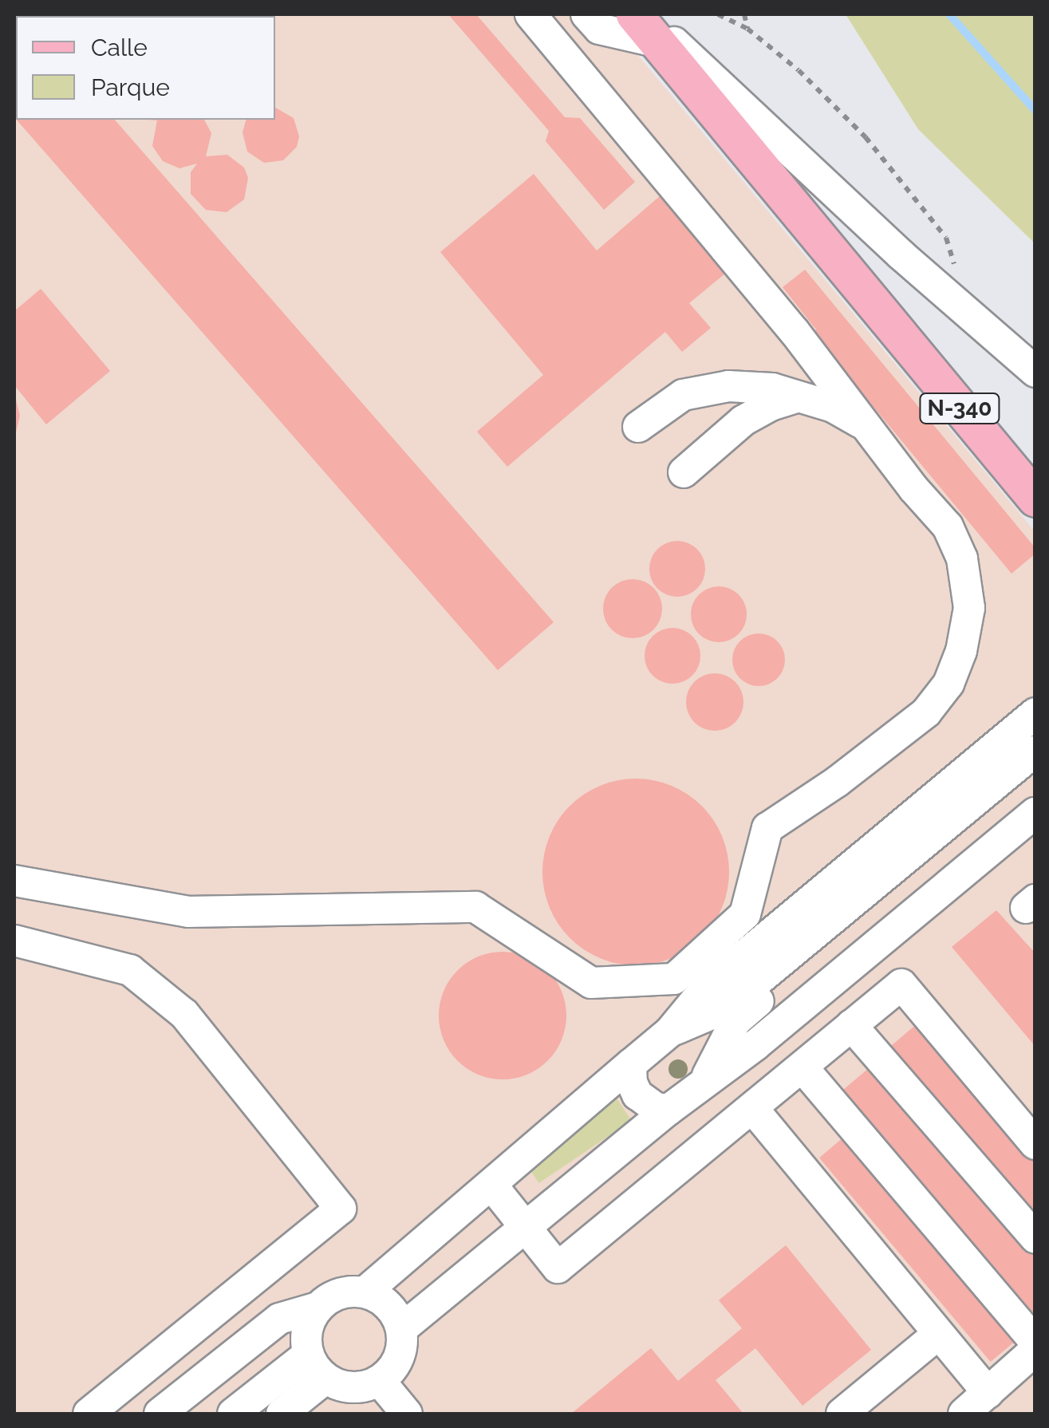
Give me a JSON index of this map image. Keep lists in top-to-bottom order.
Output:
{
  "streets": {
    "main road": ["N-340"]
  },
  "legend": ["Calle", "Parque"]
}
